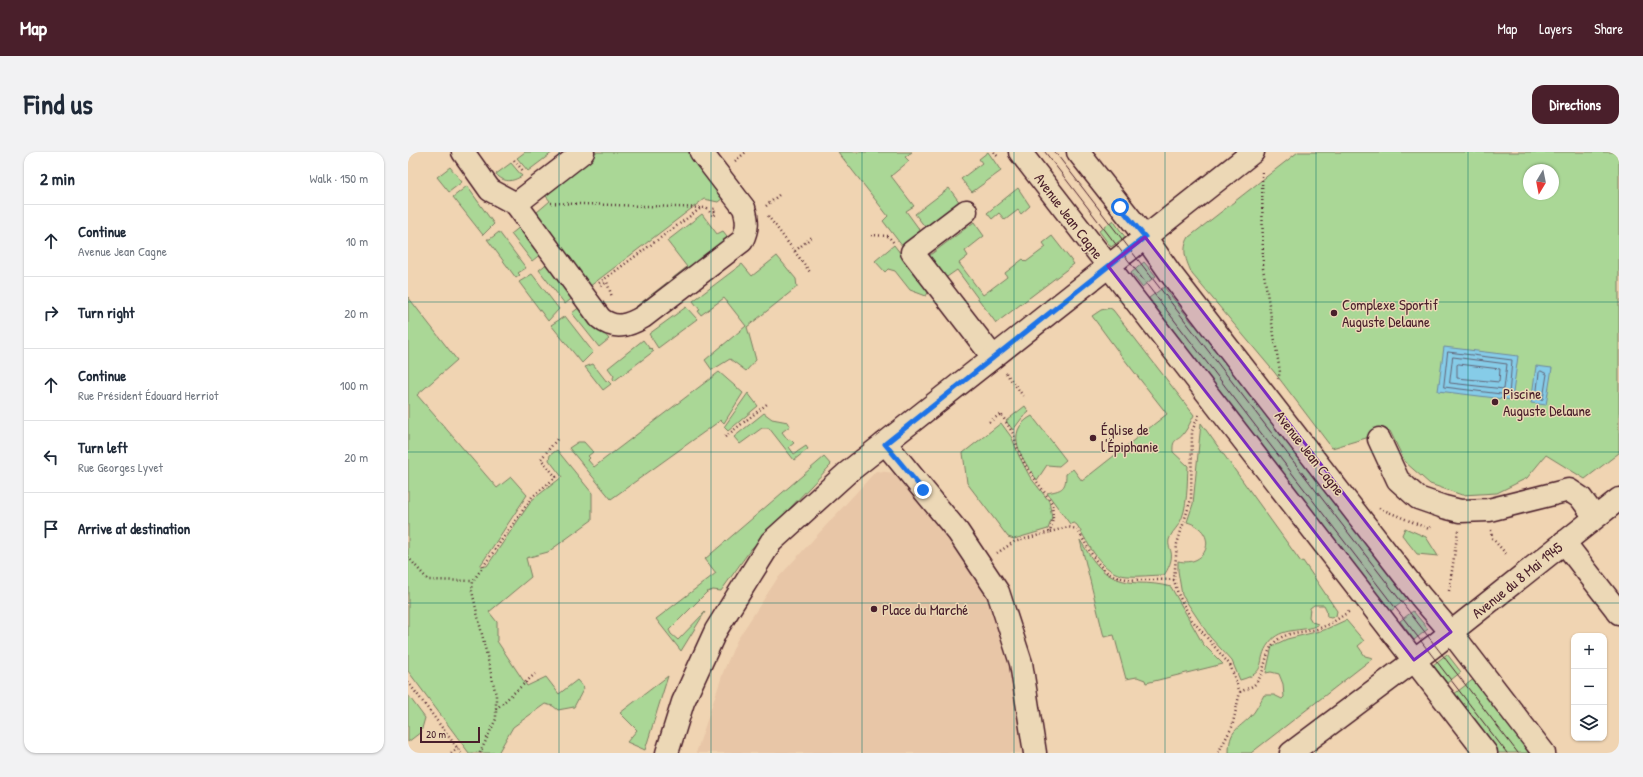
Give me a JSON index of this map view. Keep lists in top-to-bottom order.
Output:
{
  "streets": {
    "street": ["Avenue Jean Cagne", "Avenue du 8 Mai 1945"]
  },
  "crossings": [
    ["Avenue Jean Cagne", "Avenue du 8 Mai 1945"]
  ],
  "places": [
    "Complexe Sportif Auguste Delaune",
    "Piscine Auguste Delaune",
    "Église de l'Épiphanie",
    "Place du Marché"
  ],
  "scale_bar": "20 m",
  "north": "bottom",
  "page": {
    "header": "Map",
    "nav": ["Map", "Layers", "Share"],
    "title": "Find us",
    "buttons": "Directions",
    "heading": ["2 min", "Walk · 150 m"],
    "list": [
      ["Continue", "Avenue Jean Cagne", "10 m"],
      ["Turn right", "20 m"],
      ["Continue", "Rue Président Édouard Herriot", "100 m"],
      ["Turn left", "Rue Georges Lyvet", "20 m"],
      "Arrive at destination"
    ],
    "map_buttons": ["+", "−"],
    "scale": "20 m"
  }
}
